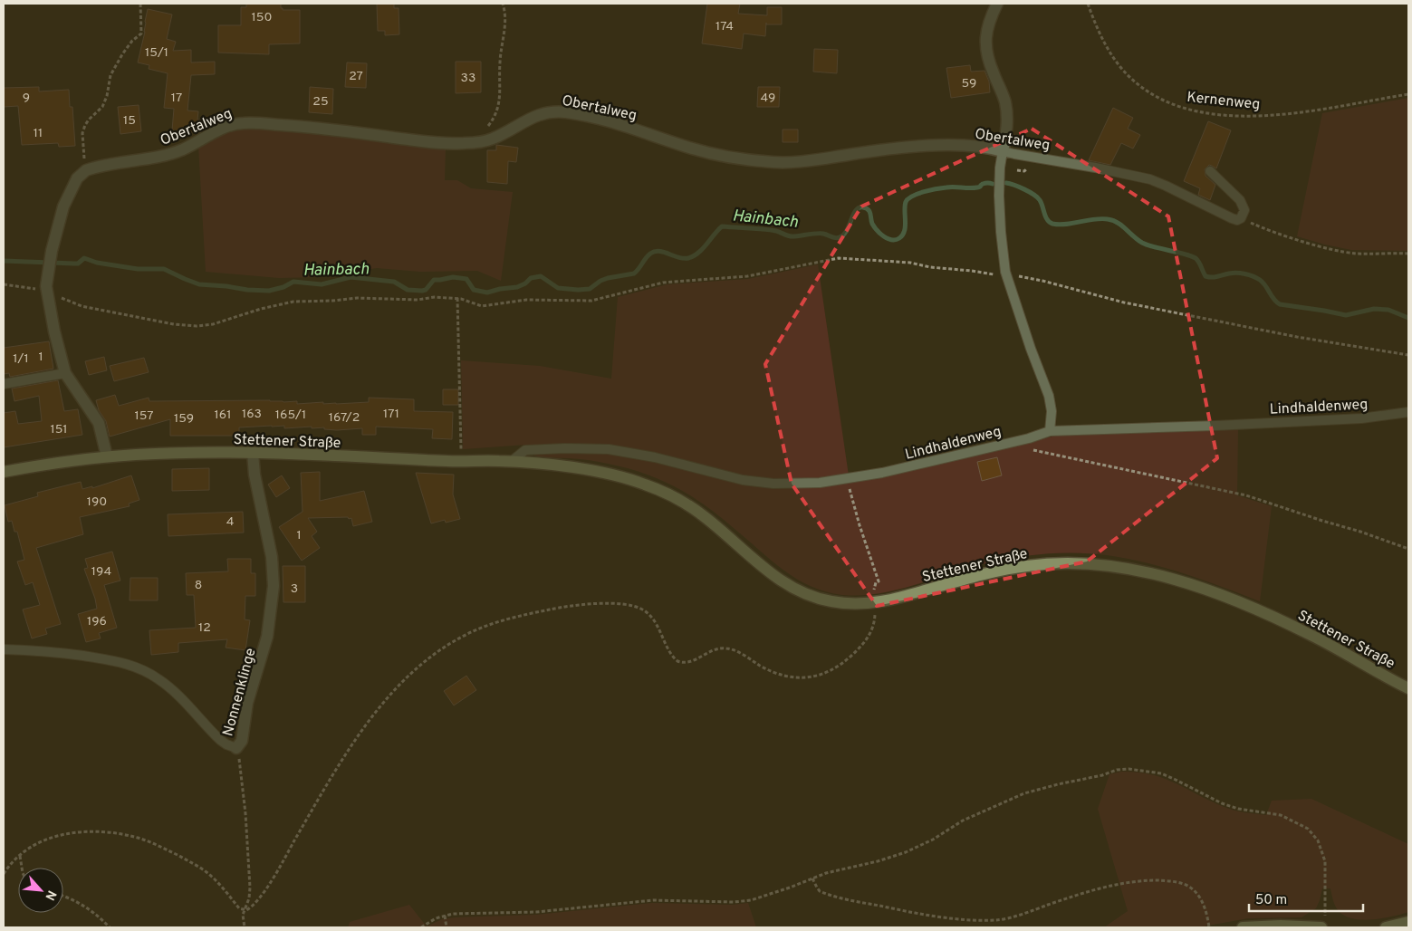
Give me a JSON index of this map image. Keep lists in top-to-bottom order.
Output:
{
  "streets": {
    "main road": ["Stettener Straße"],
    "street": ["Obertalweg", "Nonnenklinge"],
    "lane": ["Lindhaldenweg"],
    "path": ["Kernenweg"]
  },
  "crossings": [
    ["Lindhaldenweg", "Stettener Straße"],
    ["Stettener Straße", "Nonnenklinge"]
  ],
  "water": ["Hainbach"],
  "house_numbers": [
    "150",
    "174",
    "15/1",
    "27",
    "33",
    "59",
    "9",
    "17",
    "49",
    "25",
    "15",
    "11",
    "1",
    "1/1",
    "163",
    "171",
    "161",
    "165/1",
    "157",
    "167/2",
    "159",
    "151",
    "190",
    "4",
    "1",
    "194",
    "8",
    "3",
    "196",
    "12"
  ],
  "scale_bar": "50 m",
  "north": "bottom right"
}
